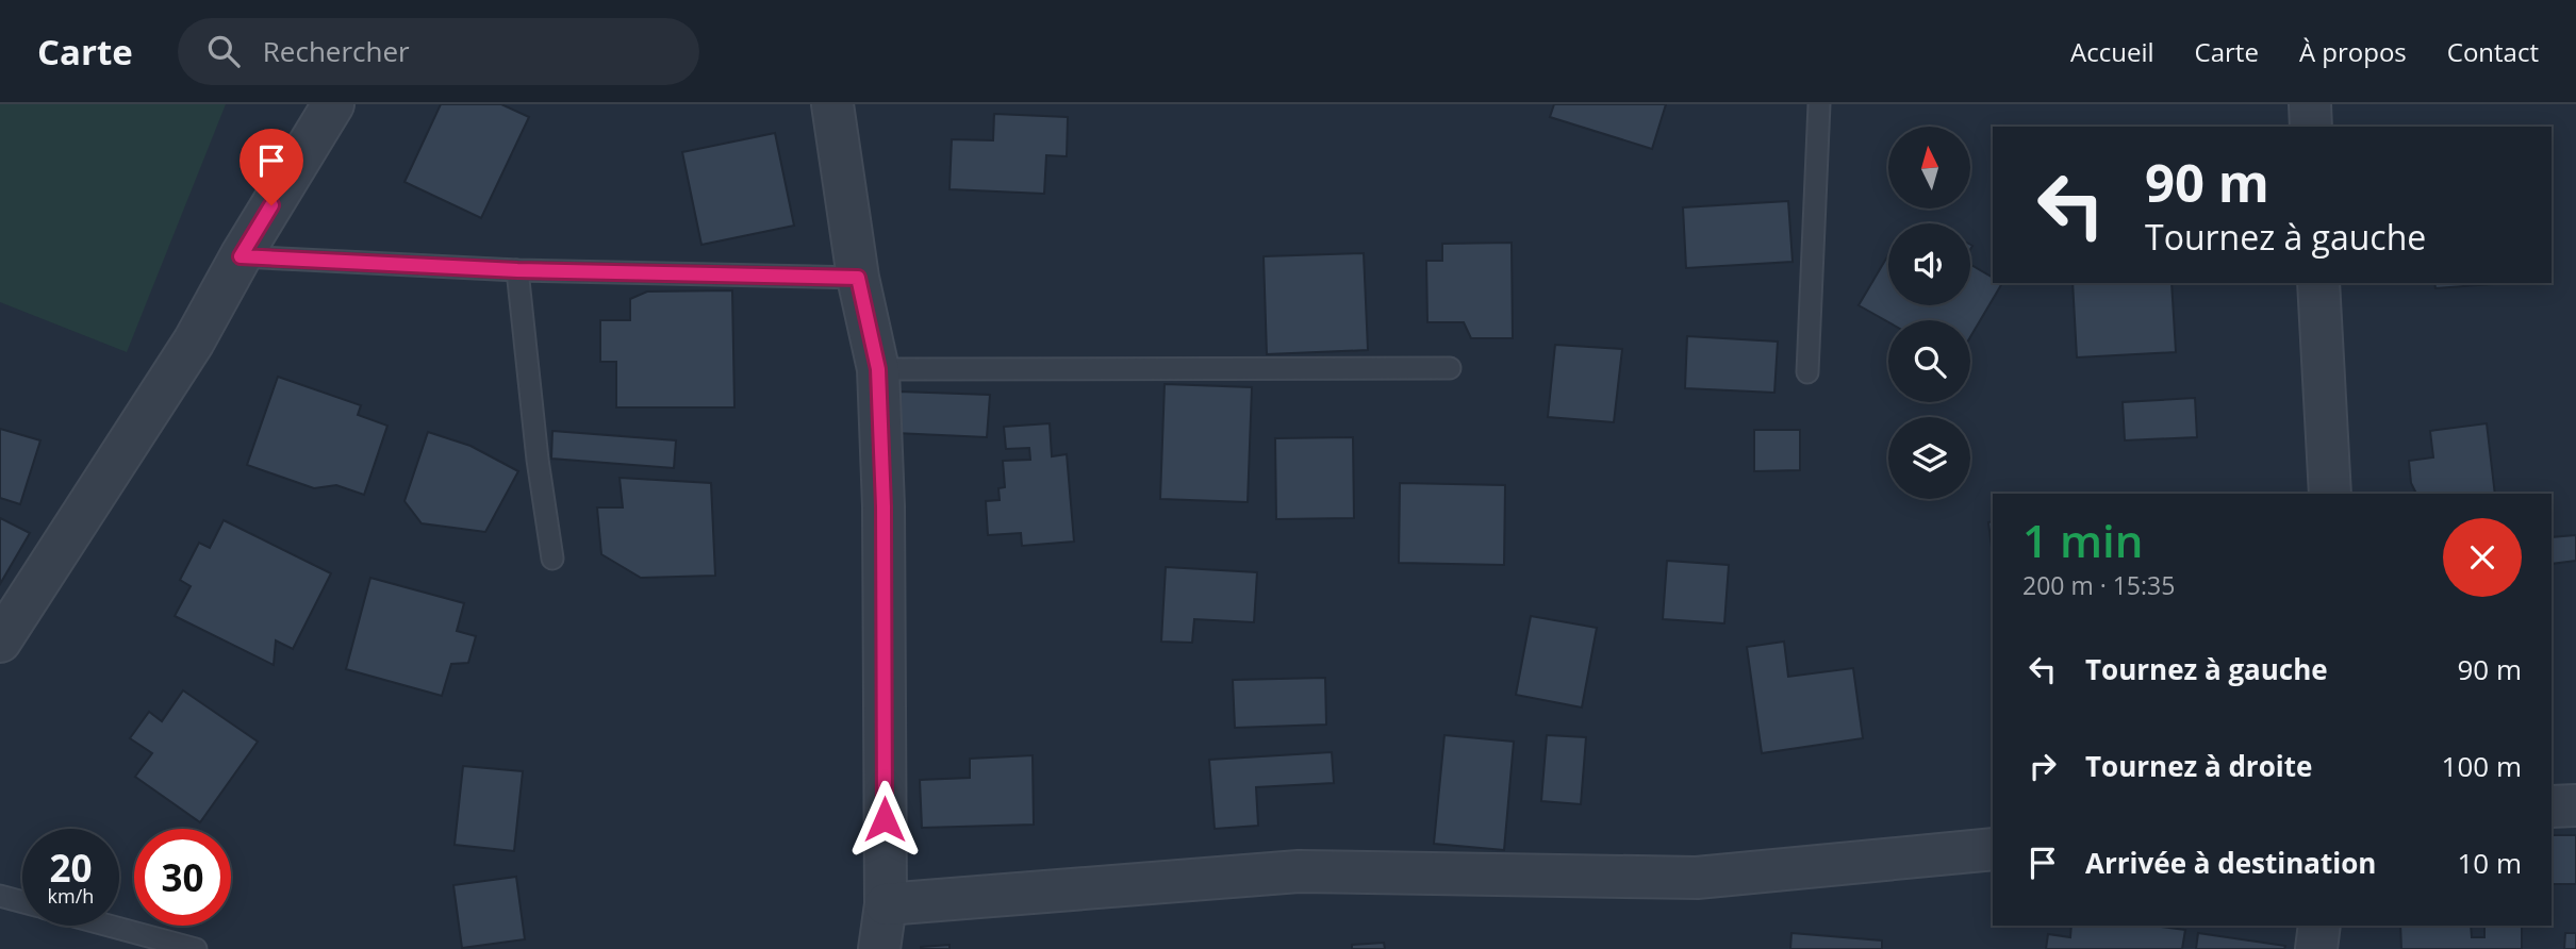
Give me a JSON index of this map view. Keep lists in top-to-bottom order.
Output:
{
  "north": "top",
  "page": {
    "header": "Carte",
    "search": "Rechercher",
    "nav": [
      "Accueil",
      "Carte",
      "À propos",
      "Contact"
    ],
    "turn": ["90 m", "Tournez à gauche"],
    "heading": ["1 min", "200 m · 15:35"],
    "list": [
      {
        "name": "Tournez à gauche",
        "value": "90 m"
      },
      {
        "name": "Tournez à droite",
        "value": "100 m"
      },
      {
        "name": "Arrivée à destination",
        "value": "10 m"
      }
    ],
    "speed": "20 km/h",
    "limit": "30"
  }
}
